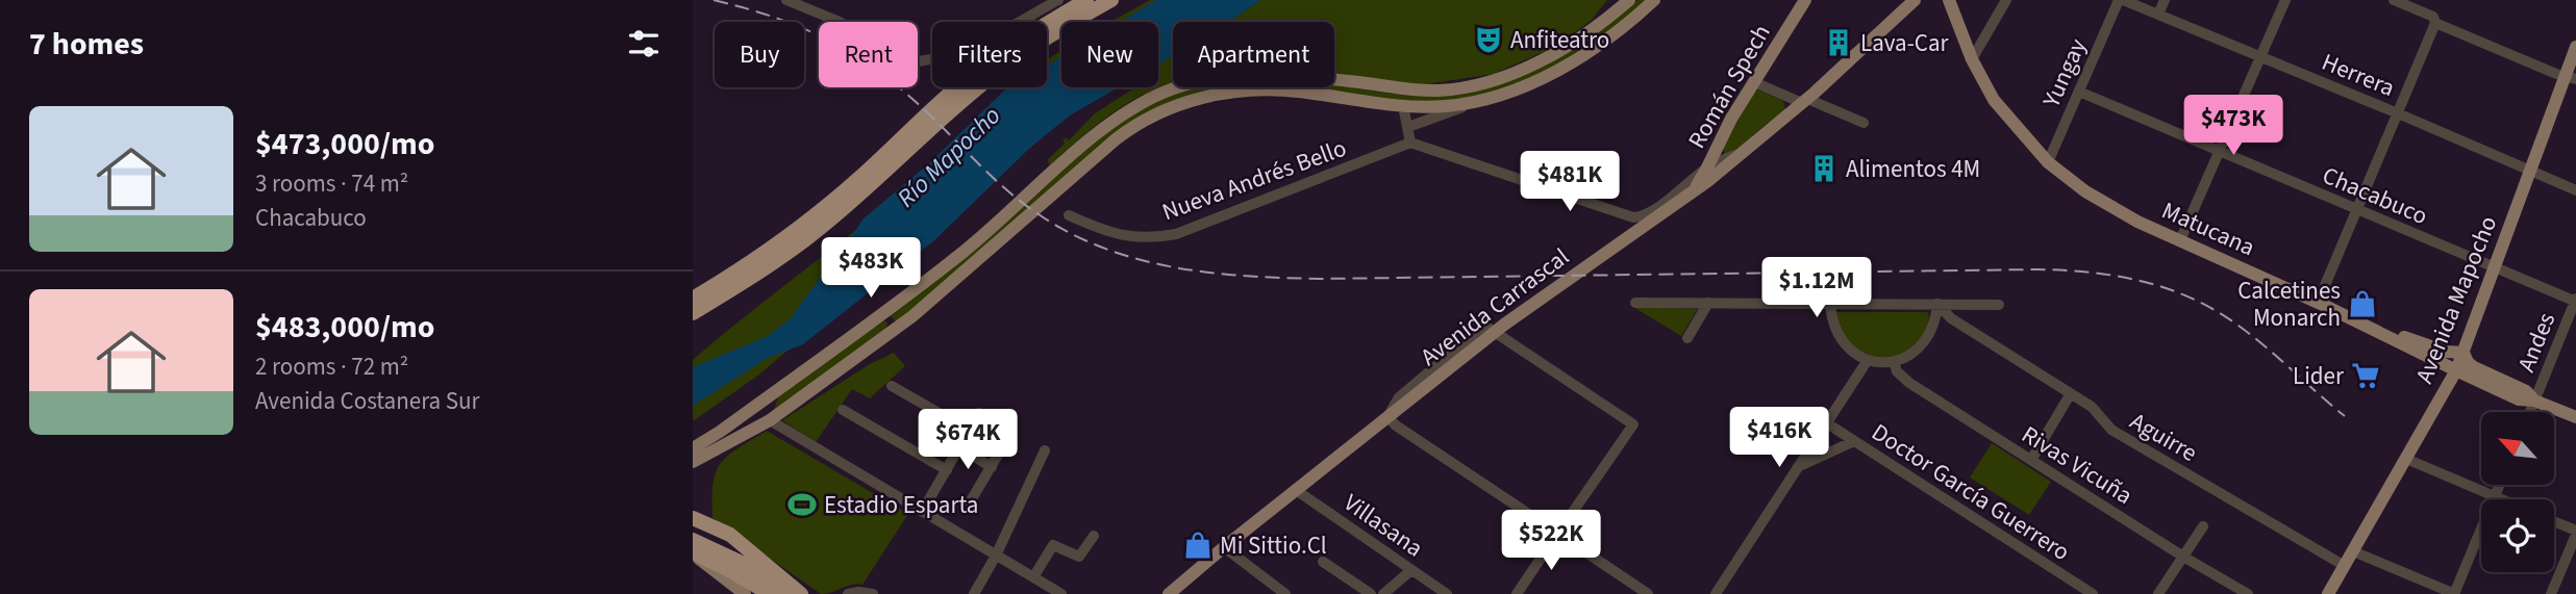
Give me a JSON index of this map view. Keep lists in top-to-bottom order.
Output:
{
  "streets": {
    "main road": [
      "Román Spech",
      "Matucana",
      "Avenida Mapocho",
      "Avenida Carrascal"
    ],
    "street": [
      "Yungay",
      "Herrera",
      "Nueva Andrés Bello",
      "Chacabuco",
      "Andes",
      "Aguirre",
      "Rivas Vicuña",
      "Doctor García Guerrero",
      "Villasana"
    ]
  },
  "crossings": [
    ["Yungay", "Herrera"],
    ["Yungay", "Chacabuco"],
    ["Yungay", "Matucana"],
    ["Herrera", "Avenida Mapocho"],
    ["Román Spech", "Avenida Carrascal"],
    ["Chacabuco", "Avenida Mapocho"],
    ["Chacabuco", "Andes"],
    ["Matucana", "Avenida Mapocho"],
    ["Matucana", "Andes"],
    ["Avenida Mapocho", "Aguirre"],
    ["Avenida Carrascal", "Villasana"]
  ],
  "water": ["Río Mapocho"],
  "places": {
    "theatre": ["Anfiteatro"],
    "building": ["Lava-Car", "Alimentos 4M"],
    "shop": ["Calcetines Monarch", "Mi Sittio.Cl"],
    "supermarket": ["Lider"],
    "sports": ["Estadio Esparta"]
  },
  "north": "top left",
  "page": {
    "heading": "7 homes",
    "chip": [
      "Buy",
      "Rent",
      "Filters",
      "New",
      "Apartment"
    ],
    "list": [
      {
        "name": "$473,000/mo",
        "note": "3 rooms · 74 m² · Chacabuco"
      },
      {
        "name": "$483,000/mo",
        "note": "2 rooms · 72 m² · Avenida Costanera Sur"
      }
    ],
    "price": [
      "$473K",
      "$481K",
      "$483K",
      "$1.12M",
      "$416K",
      "$674K",
      "$522K"
    ]
  }
}
